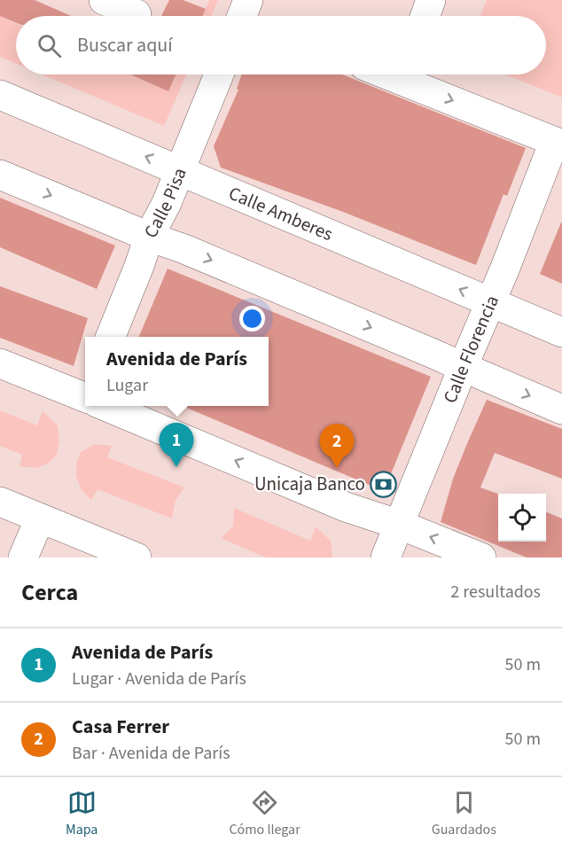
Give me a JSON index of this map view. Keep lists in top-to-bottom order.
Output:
{
  "streets": {
    "street": ["Calle Pisa", "Calle Amberes", "Calle Florencia"]
  },
  "crossings": [
    ["Calle Pisa", "Calle Amberes"],
    ["Calle Amberes", "Calle Florencia"]
  ],
  "places": {
    "bank": ["Unicaja Banco"]
  },
  "page": {
    "search": "Buscar aquí",
    "popup": ["Avenida de París", "Lugar"],
    "pins": ["1", "2"],
    "heading": ["Cerca", "2 resultados"],
    "list": [
      {
        "mark": "1",
        "name": "Avenida de París",
        "note": "Lugar · Avenida de París",
        "value": "50 m"
      },
      {
        "mark": "2",
        "name": "Casa Ferrer",
        "note": "Bar · Avenida de París",
        "value": "50 m"
      }
    ],
    "nav": ["Mapa", "Cómo llegar", "Guardados"]
  }
}
